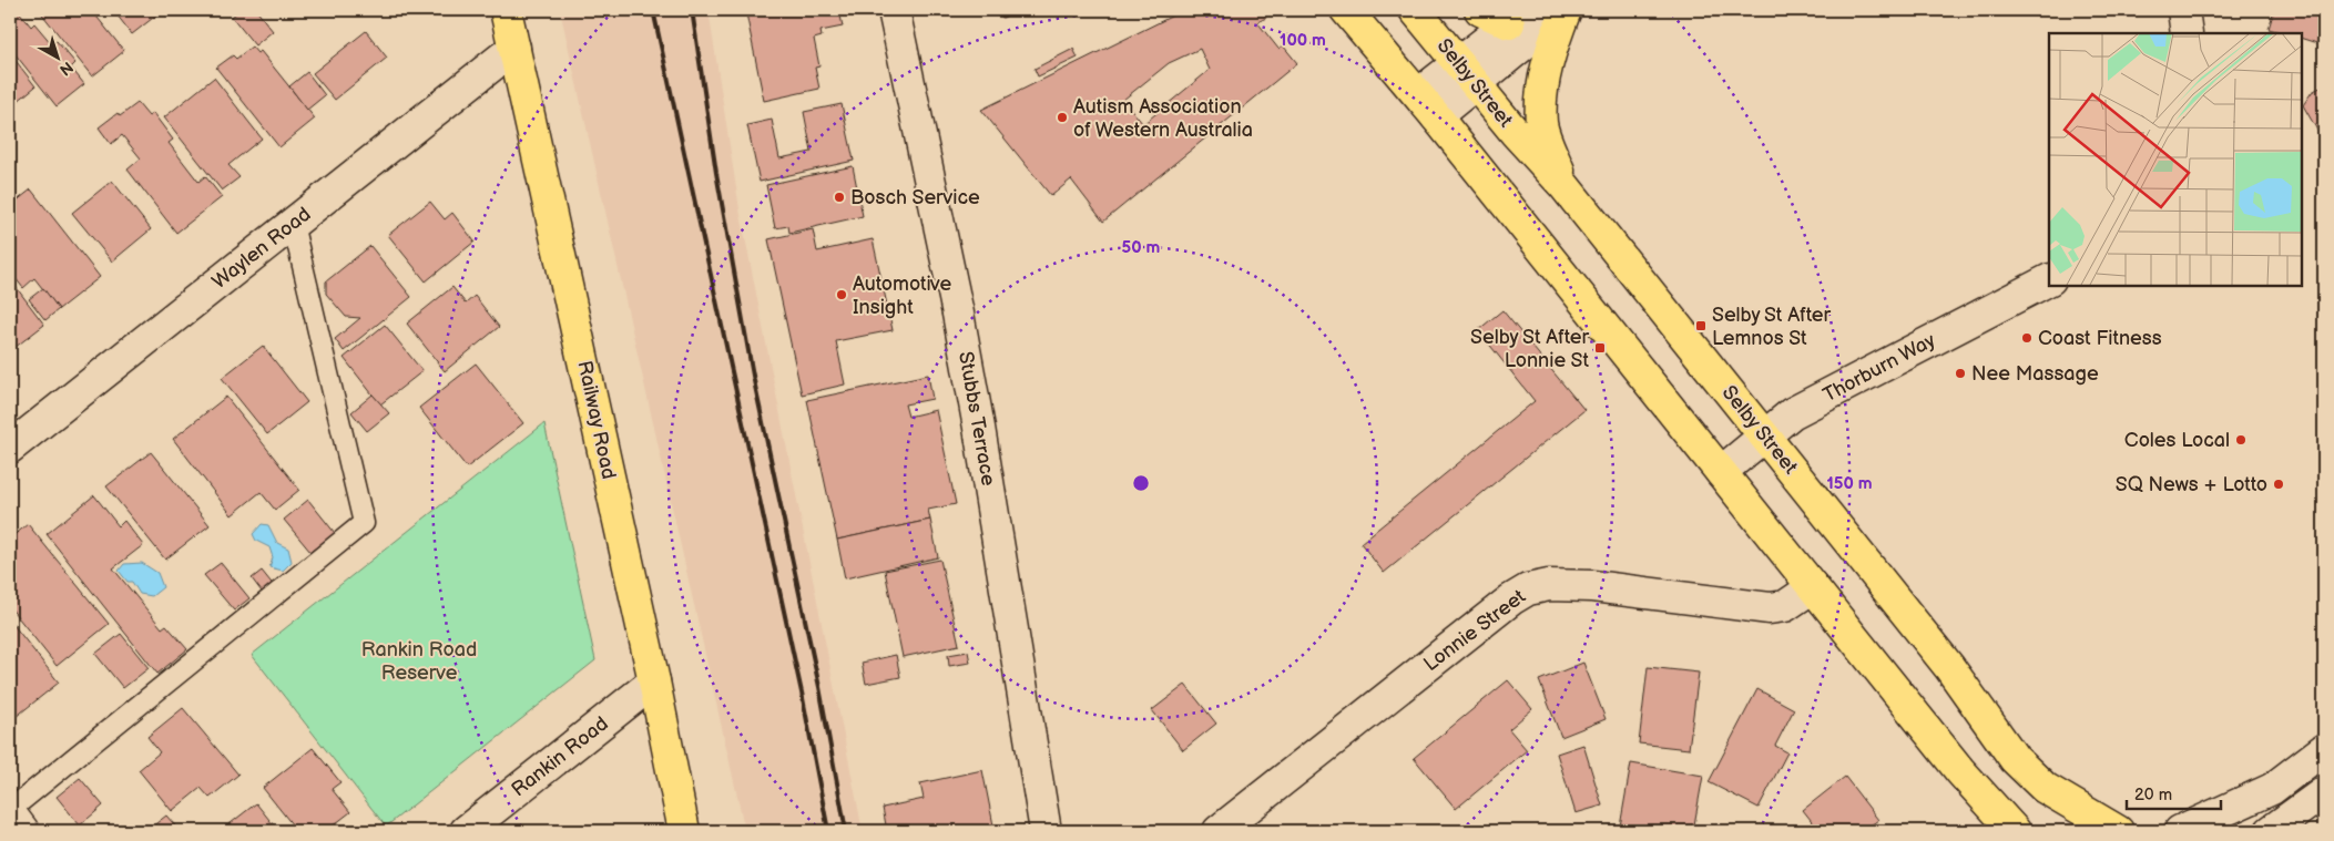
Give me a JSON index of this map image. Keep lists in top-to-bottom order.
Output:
{
  "streets": {
    "main road": ["Selby Street", "Railway Road"],
    "street": [
      "Waylen Road",
      "Thorburn Way",
      "Stubbs Terrace",
      "Lonnie Street",
      "Rankin Road"
    ]
  },
  "crossings": [
    ["Selby Street", "Thorburn Way"],
    ["Waylen Road", "Railway Road"],
    ["Railway Road", "Rankin Road"]
  ],
  "parks": ["Rankin Road Reserve"],
  "places": {
    "other": [
      "Autism Association of Western Australia",
      "Bosch Service",
      "Automotive Insight",
      "Coast Fitness",
      "Nee Massage",
      "Coles Local",
      "SQ News + Lotto"
    ],
    "transit": ["Selby St After Lemnos St", "Selby St After Lonnie St"]
  },
  "scale_bar": "20 m",
  "north": "bottom right",
  "rings": ["100 m", "50 m", "150 m"]
}
